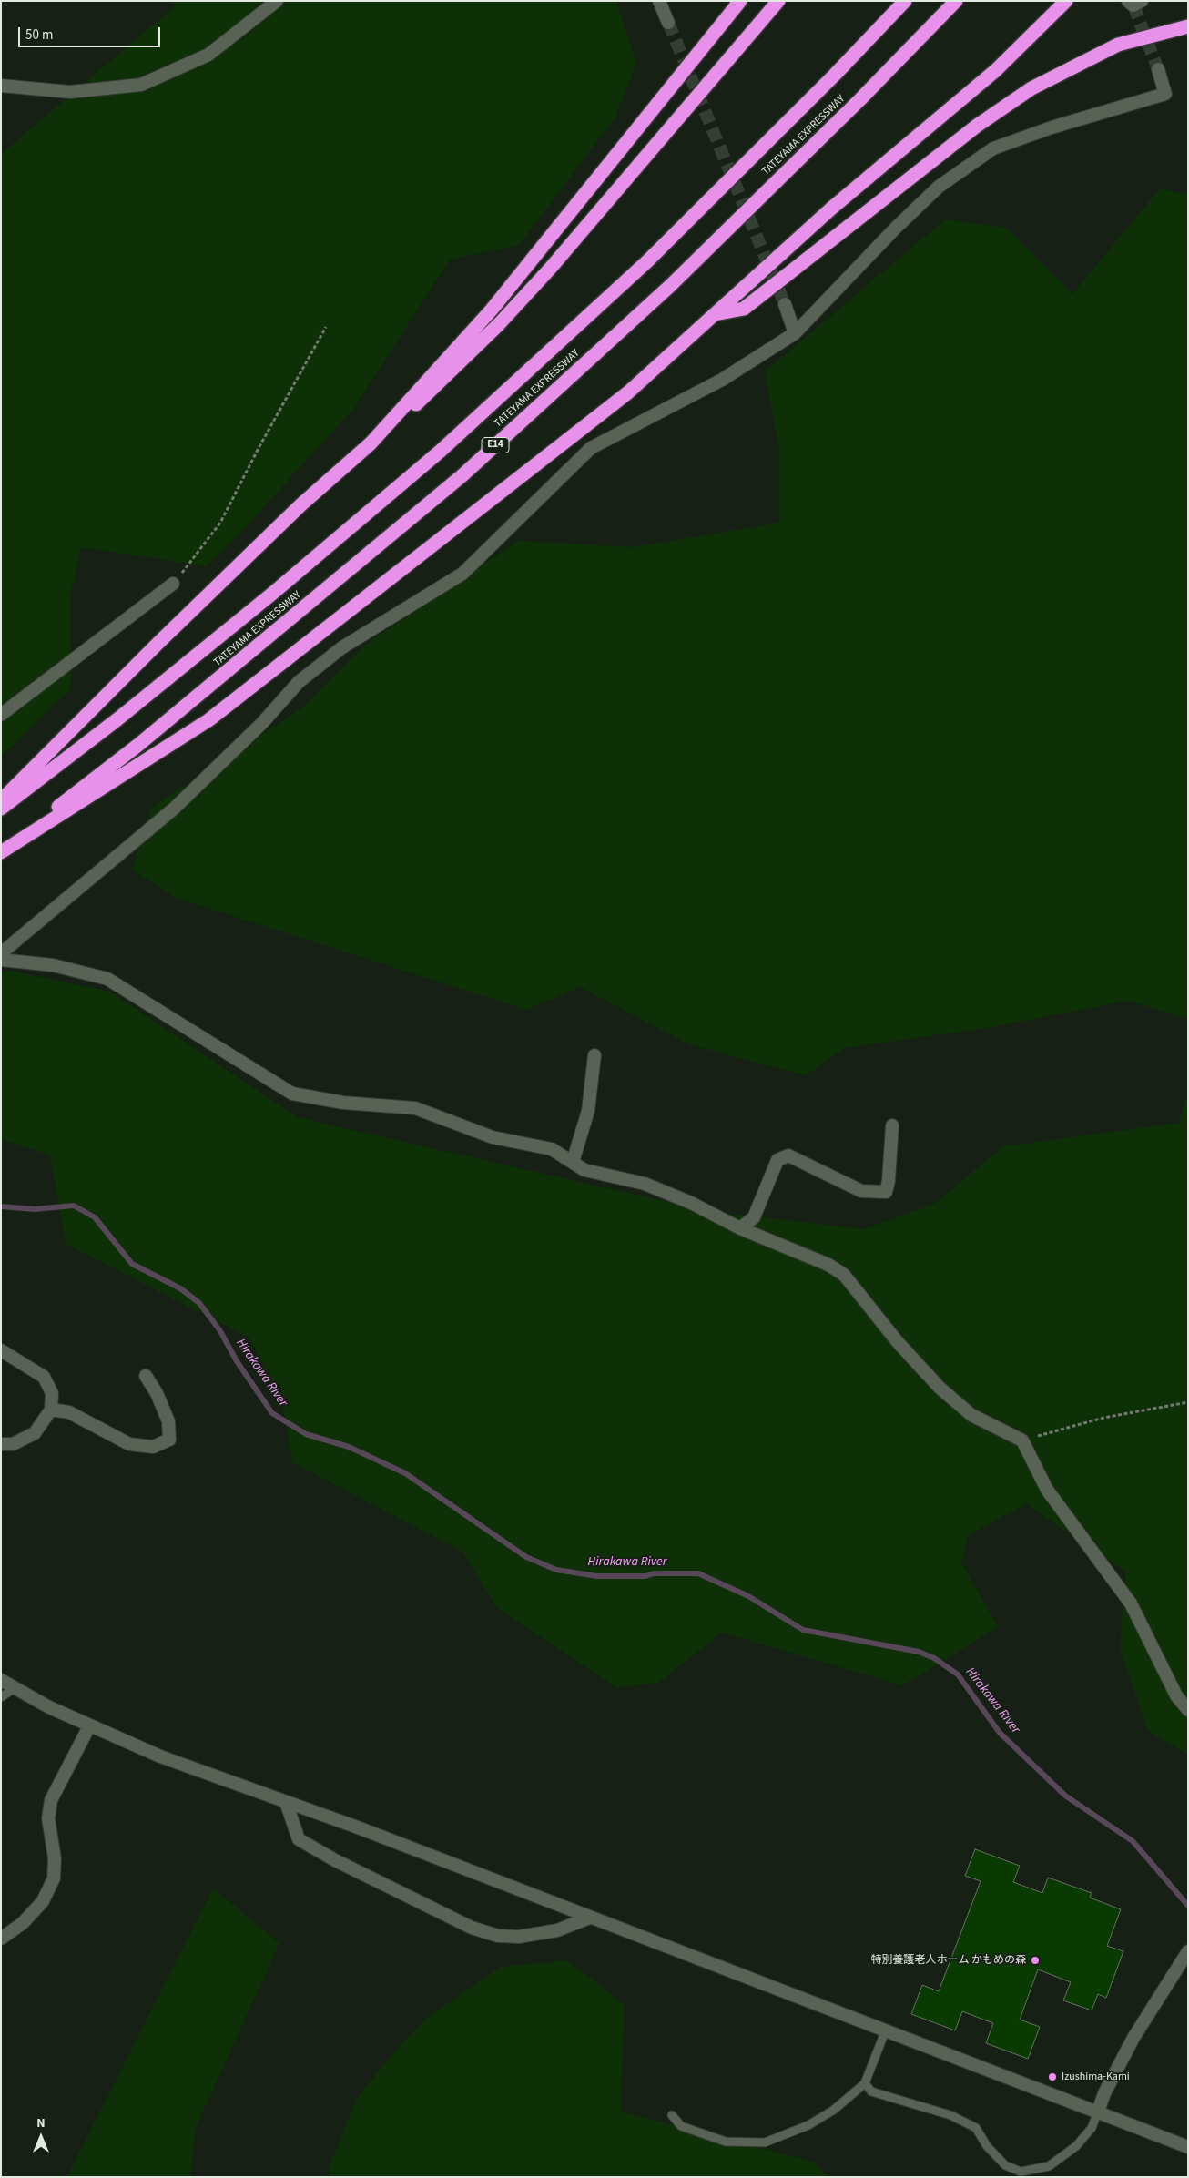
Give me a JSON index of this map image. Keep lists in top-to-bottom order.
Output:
{
  "streets": {
    "highway": ["TATEYAMA EXPRESSWAY", "E14"]
  },
  "water": ["Hirakawa River"],
  "places": ["特別養護老人ホーム かもめの森", "Izushima-Kami"],
  "scale_bar": "50 m",
  "north": "top"
}
